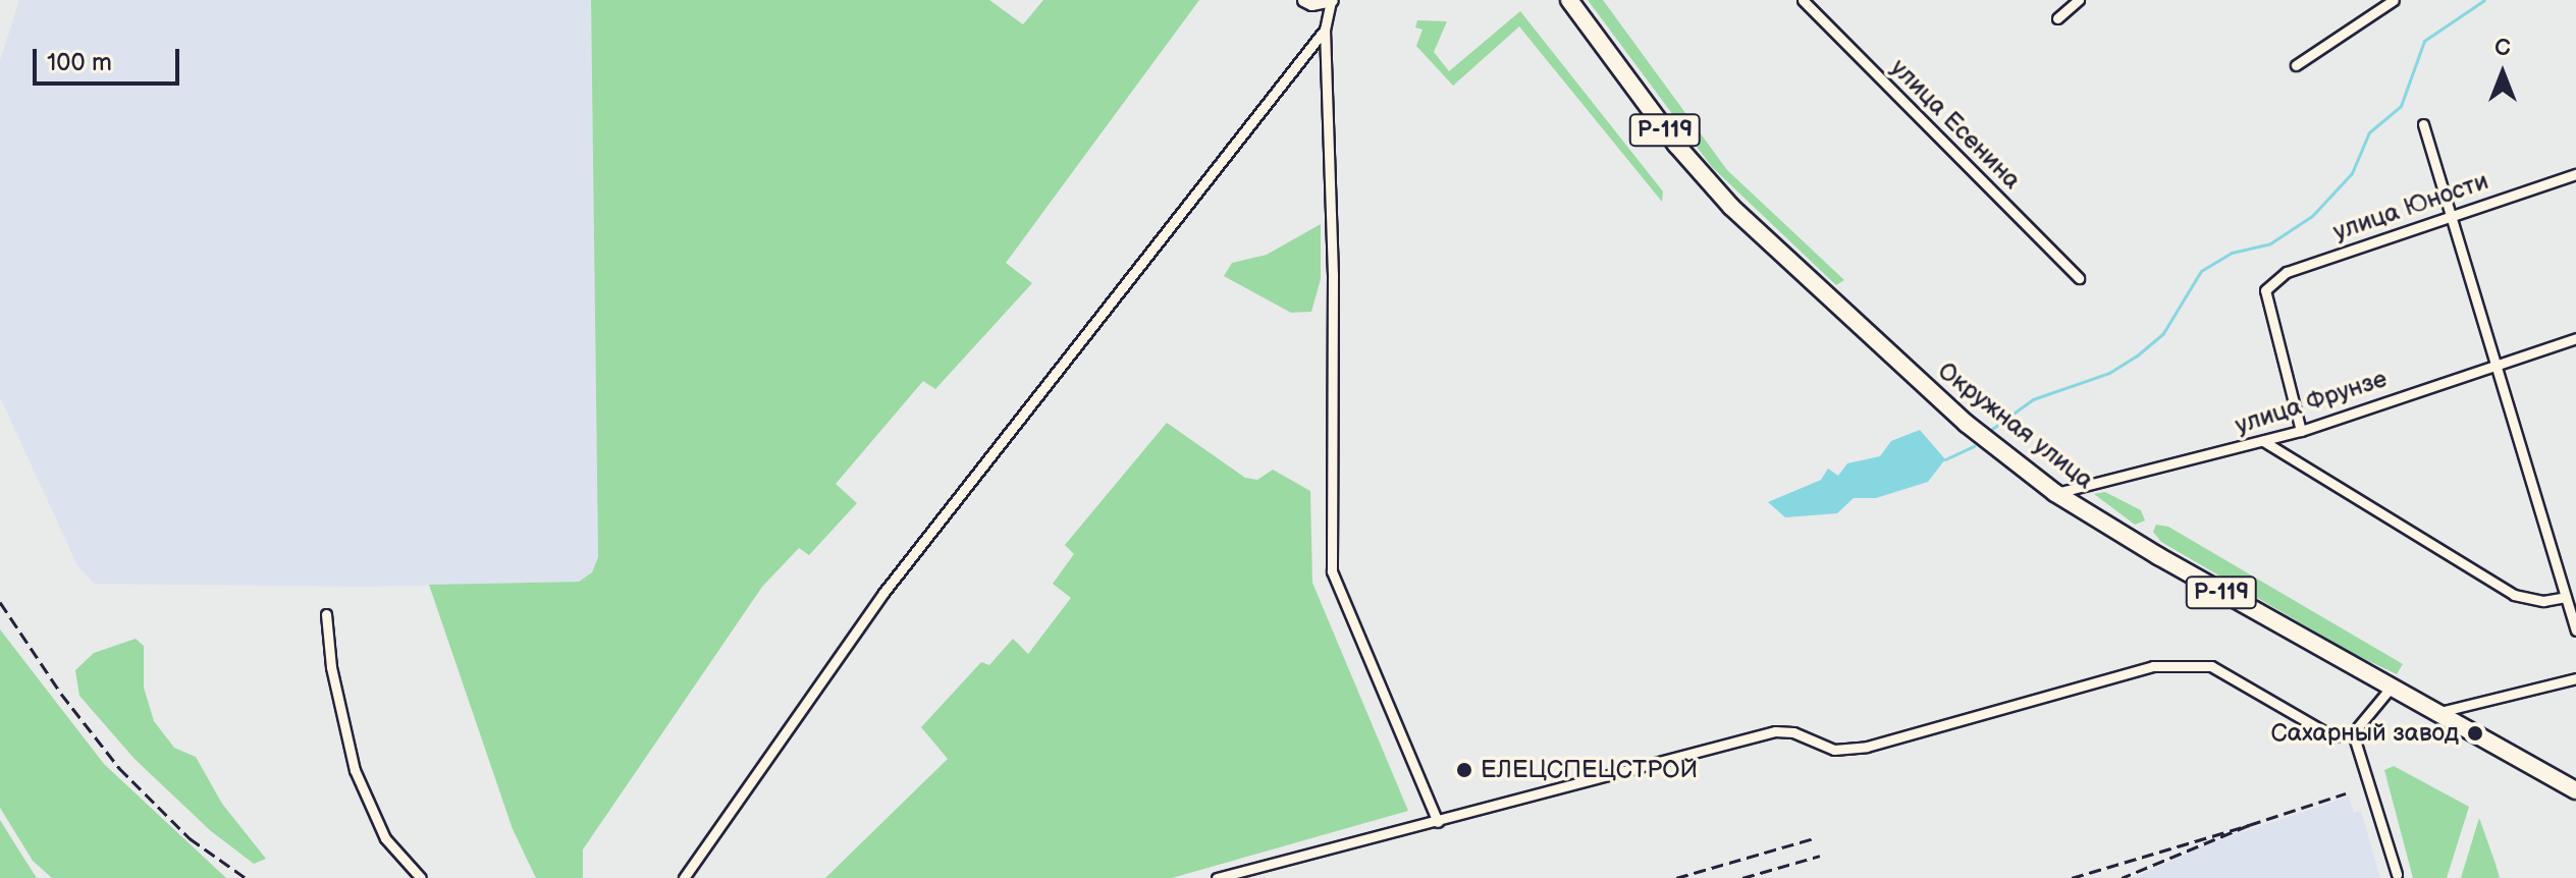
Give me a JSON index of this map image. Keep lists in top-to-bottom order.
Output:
{
  "streets": {
    "highway": ["Р-119", "Окружная улица"],
    "street": ["улица Есенина", "улица Юности", "улица Фрунзе"]
  },
  "crossings": [
    ["улица Юности", "улица Фрунзе"],
    ["улица Фрунзе", "Окружная улица"]
  ],
  "places": ["Сахарный завод", "ЕЛЕЦСПЕЦСТРОЙ"],
  "scale_bar": "100 m",
  "north": "top"
}
